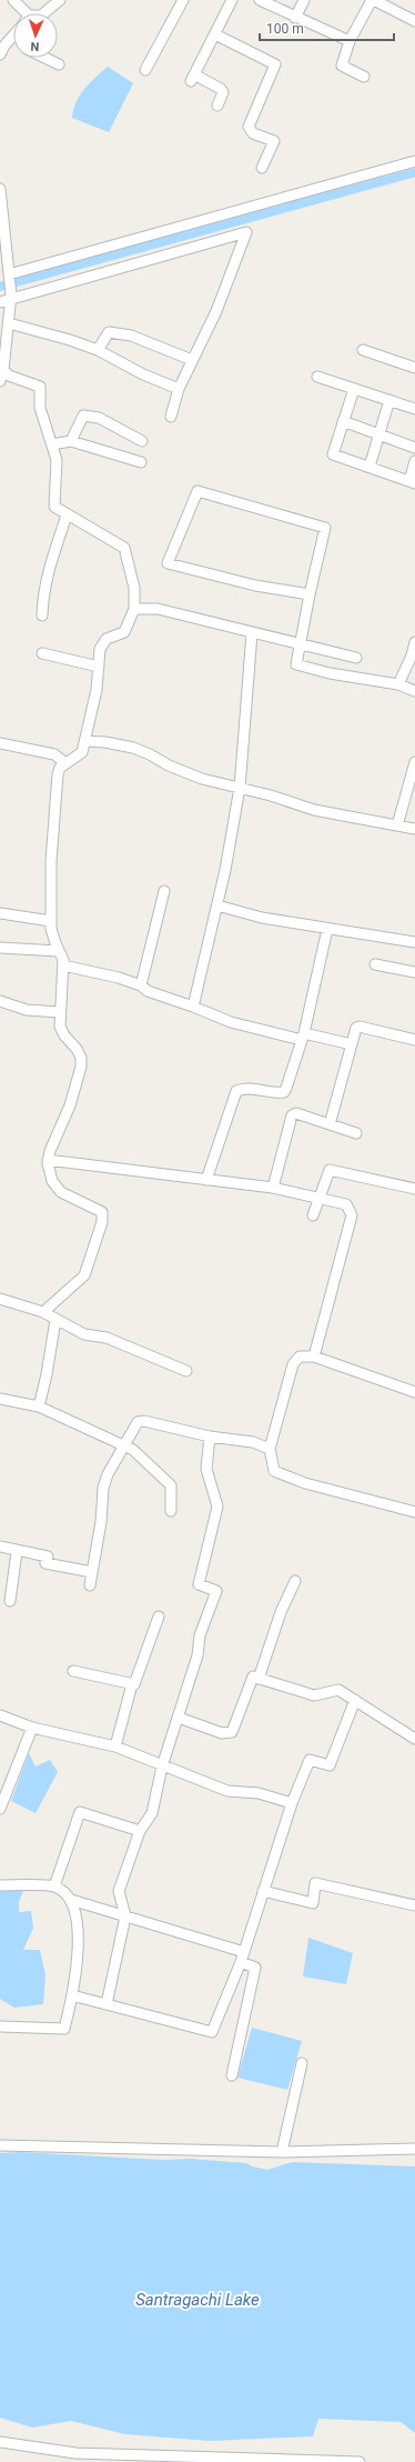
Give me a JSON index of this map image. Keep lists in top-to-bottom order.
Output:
{
  "water": ["Santragachi Lake"],
  "scale_bar": "100 m",
  "north": "bottom"
}
